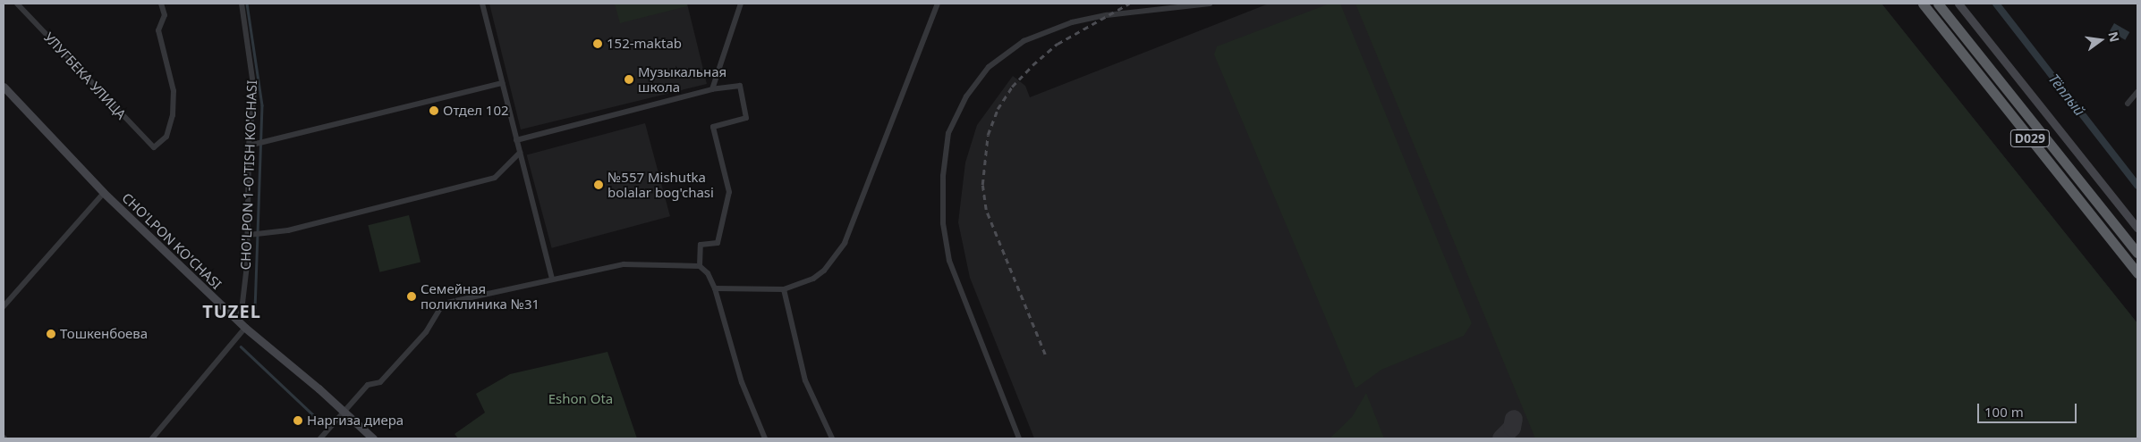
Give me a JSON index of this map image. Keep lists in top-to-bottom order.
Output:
{
  "streets": {
    "highway": ["D029"],
    "main road": ["CHO'LPON KO'CHASI"],
    "street": ["УЛУГБЕКА УЛИЦА", "CHO'LPON 1-O'TISH KO'CHASI"]
  },
  "crossings": [
    ["CHO'LPON 1-O'TISH KO'CHASI", "CHO'LPON KO'CHASI"]
  ],
  "districts": ["TUZEL"],
  "water": ["Тёплый"],
  "parks": ["Eshon Ota"],
  "places": [
    "152-maktab",
    "Музыкальная школа",
    "Отдел 102",
    "№557 Mishutka bolalar bog'chasi",
    "Семейная поликлиника №31",
    "Тошкенбоева",
    "Наргиза диера"
  ],
  "scale_bar": "100 m",
  "north": "right"
}
